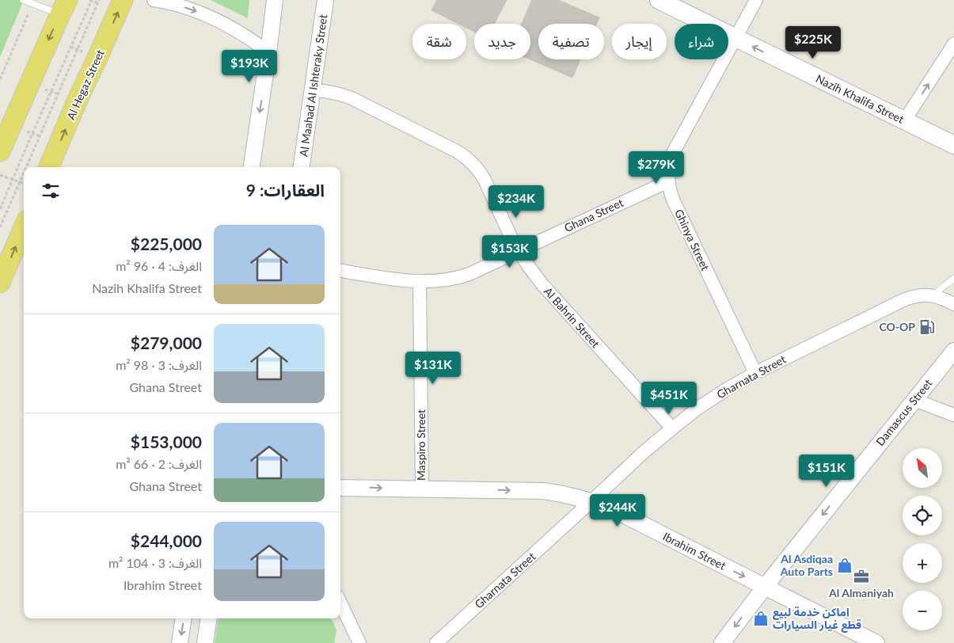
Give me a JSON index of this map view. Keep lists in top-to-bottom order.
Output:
{
  "streets": {
    "main road": ["Al Hegaz Street", "Nazih Khalifa Street"],
    "street": [
      "Al Maahad Al Ishteraky Street",
      "Ghana Street",
      "Ghinya Street",
      "Al Bahrin Street",
      "Gharnata Street",
      "Damascus Street",
      "Maspiro Street",
      "Ibrahim Street"
    ]
  },
  "crossings": [
    ["Al Maahad Al Ishteraky Street", "Al Bahrin Street"],
    ["Nazih Khalifa Street", "Ghinya Street"],
    ["Ghana Street", "Ghinya Street"],
    ["Ghana Street", "Al Bahrin Street"],
    ["Ghana Street", "Maspiro Street"],
    ["Ghinya Street", "Gharnata Street"],
    ["Al Bahrin Street", "Gharnata Street"],
    ["Gharnata Street", "Ibrahim Street"],
    ["Damascus Street", "Ibrahim Street"],
    ["Maspiro Street", "Ibrahim Street"]
  ],
  "one_way": ["Nazih Khalifa Street", "Damascus Street", "Ibrahim Street"],
  "places": {
    "fuel station": ["CO-OP"],
    "shop": ["Al Asdiqaa Auto Parts", "اماكن خدمة لبيع قطع غيار السيارات"],
    "office": ["Al Almaniyah"]
  },
  "north": "top left",
  "page": {
    "chip": [
      "شراء",
      "إيجار",
      "تصفية",
      "جديد",
      "شقة"
    ],
    "price": [
      "$225K",
      "$193K",
      "$279K",
      "$234K",
      "$153K",
      "$131K",
      "$451K",
      "$151K",
      "$244K"
    ],
    "heading": "العقارات: 9",
    "list": [
      {
        "name": "$225,000",
        "note": "الغرف: 4 · 96 m² · Nazih Khalifa Street"
      },
      {
        "name": "$279,000",
        "note": "الغرف: 3 · 98 m² · Ghana Street"
      },
      {
        "name": "$153,000",
        "note": "الغرف: 2 · 66 m² · Ghana Street"
      },
      {
        "name": "$244,000",
        "note": "الغرف: 3 · 104 m² · Ibrahim Street"
      }
    ],
    "map_buttons": ["+", "−"]
  }
}
